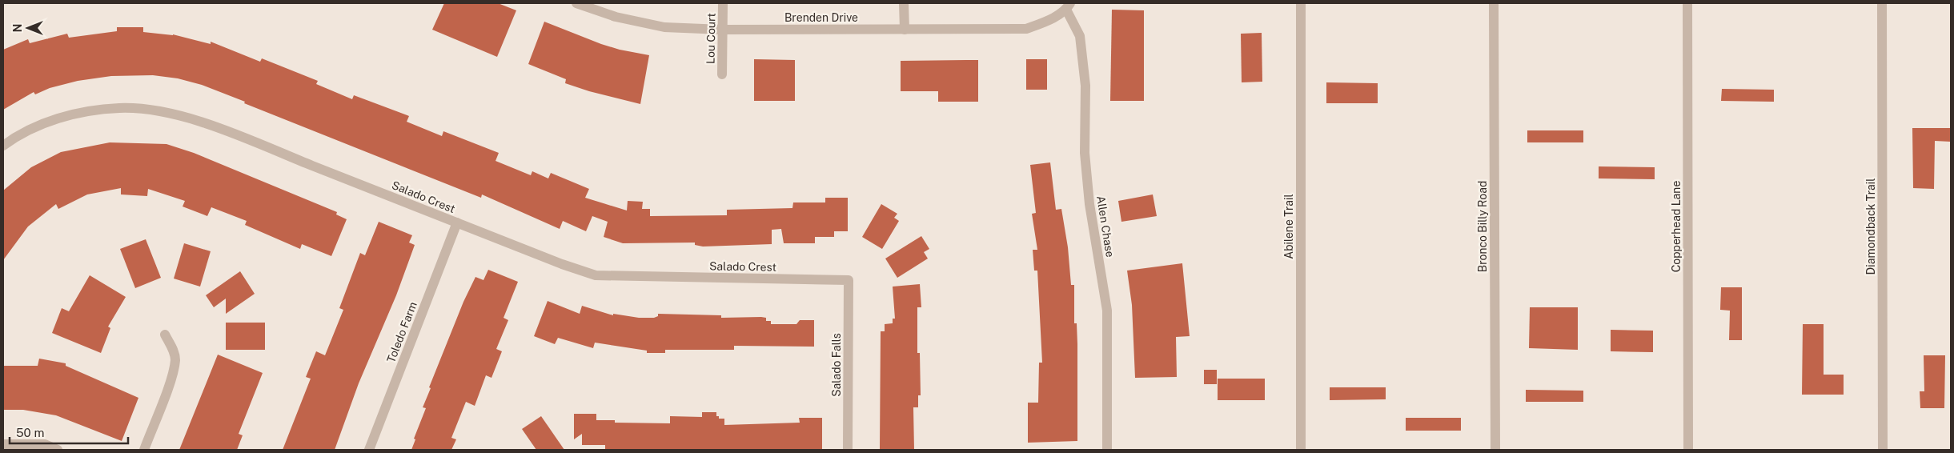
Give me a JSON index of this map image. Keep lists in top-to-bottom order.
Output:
{
  "streets": {
    "street": [
      "Brenden Drive",
      "Lou Court",
      "Salado Crest",
      "Allen Chase",
      "Abilene Trail",
      "Bronco Billy Road",
      "Copperhead Lane",
      "Diamondback Trail",
      "Toledo Farm",
      "Salado Falls"
    ]
  },
  "crossings": [
    ["Brenden Drive", "Lou Court"],
    ["Brenden Drive", "Allen Chase"],
    ["Salado Crest", "Toledo Farm"],
    ["Salado Crest", "Salado Falls"]
  ],
  "scale_bar": "50 m",
  "north": "left"
}
